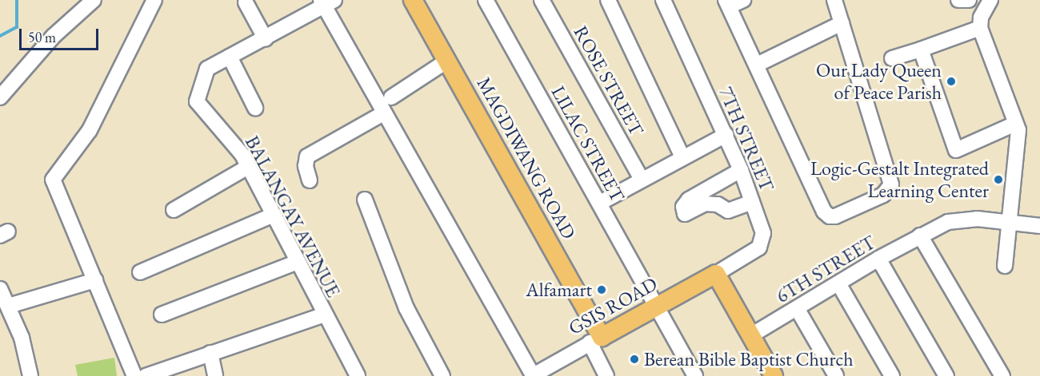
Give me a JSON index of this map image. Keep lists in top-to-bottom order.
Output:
{
  "streets": {
    "main road": ["MAGDIWANG ROAD", "GSIS ROAD"],
    "street": [
      "ROSE STREET",
      "7TH STREET",
      "LILAC STREET",
      "BALANGAY AVENUE",
      "6TH STREET"
    ]
  },
  "crossings": [
    ["7TH STREET", "GSIS ROAD"],
    ["LILAC STREET", "GSIS ROAD"],
    ["MAGDIWANG ROAD", "GSIS ROAD"]
  ],
  "places": [
    "Our Lady Queen of Peace Parish",
    "Logic-Gestalt Integrated Learning Center",
    "Alfamart",
    "Berean Bible Baptist Church"
  ],
  "scale_bar": "50 m"
}
